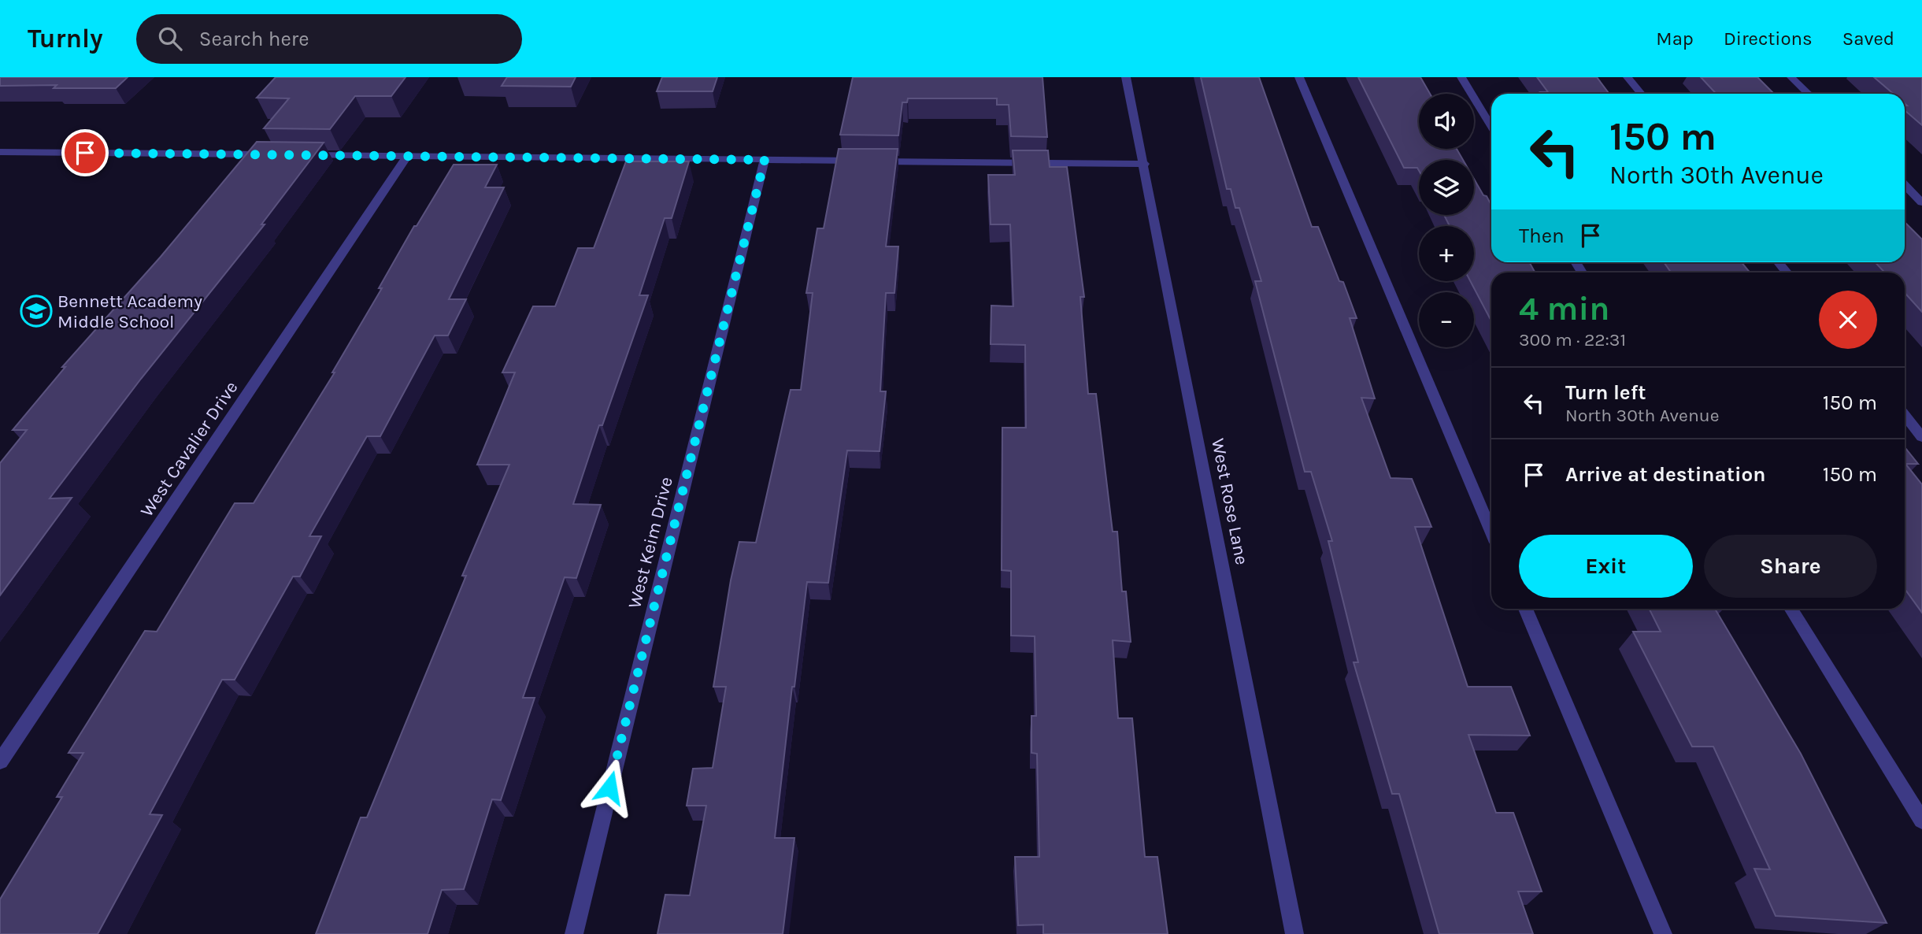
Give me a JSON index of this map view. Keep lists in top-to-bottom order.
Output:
{
  "streets": {
    "street": ["West Cavalier Drive", "West Rose Lane", "West Keim Drive"]
  },
  "places": {
    "school or university": ["Bennett Academy Middle School"]
  },
  "page": {
    "header": "Turnly",
    "search": "Search here",
    "nav": ["Map", "Directions", "Saved"],
    "map_buttons": ["+", "−"],
    "turn": ["150 m", "North 30th Avenue"],
    "then": "Then",
    "heading": ["4 min", "300 m · 22:31"],
    "list": [
      {
        "name": "Turn left",
        "note": "North 30th Avenue",
        "value": "150 m"
      },
      {
        "name": "Arrive at destination",
        "value": "150 m"
      }
    ],
    "buttons": ["Exit", "Share"]
  }
}
